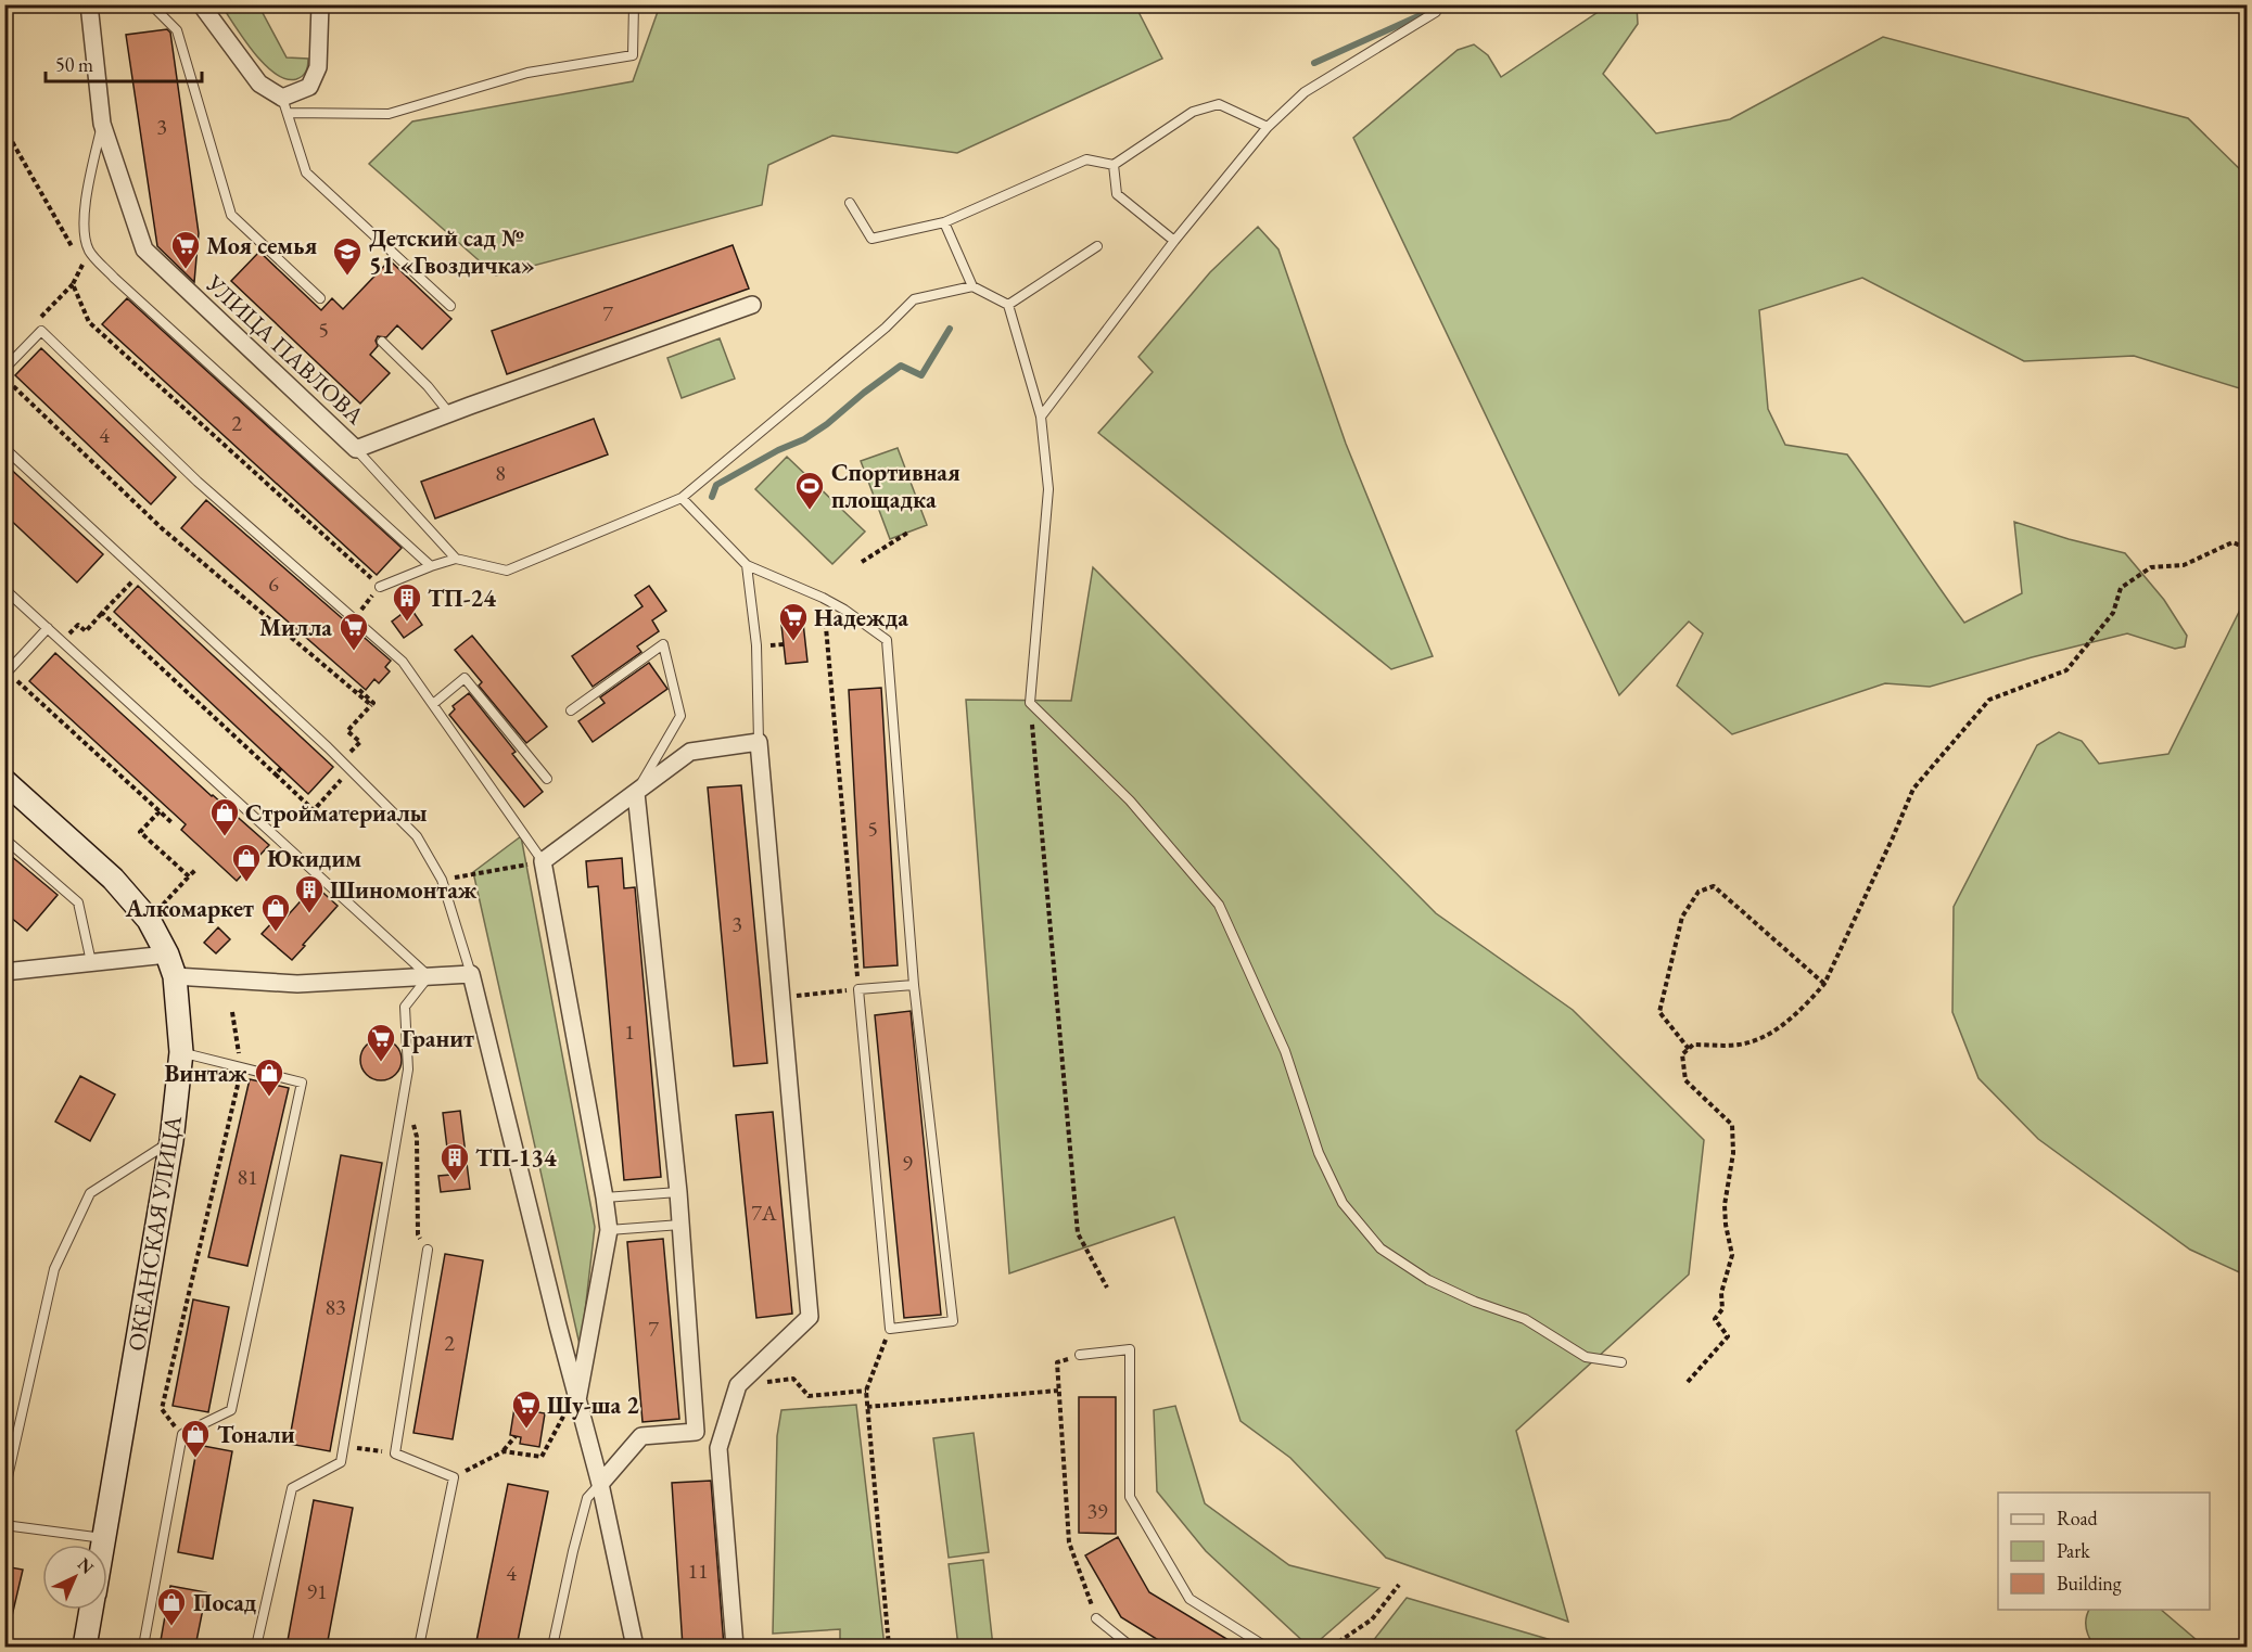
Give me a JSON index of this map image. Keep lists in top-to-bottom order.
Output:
{
  "streets": {
    "main road": ["ОКЕАНСКАЯ УЛИЦА"],
    "street": ["УЛИЦА ПАВЛОВА"]
  },
  "places": {
    "supermarket": [
      "Моя семья",
      "Надежда",
      "Милла",
      "Гранит",
      "Шу-ша 2"
    ],
    "school or university": ["Детский сад № 51 «Гвоздичка»"],
    "sports": ["Спортивная площадка"],
    "building": ["ТП-24", "Шиномонтаж", "ТП-134"],
    "shop": [
      "Стройматериалы",
      "Юкидим",
      "Алкомаркет",
      "Винтаж",
      "Тонали",
      "Посад"
    ]
  },
  "house_numbers": [
    "3",
    "7",
    "5",
    "2",
    "4",
    "8",
    "6",
    "5",
    "3",
    "1",
    "9",
    "81",
    "7А",
    "83",
    "7",
    "2",
    "39",
    "11",
    "4",
    "91"
  ],
  "legend": ["Road", "Park", "Building"],
  "scale_bar": "50 m",
  "north": "top right"
}
